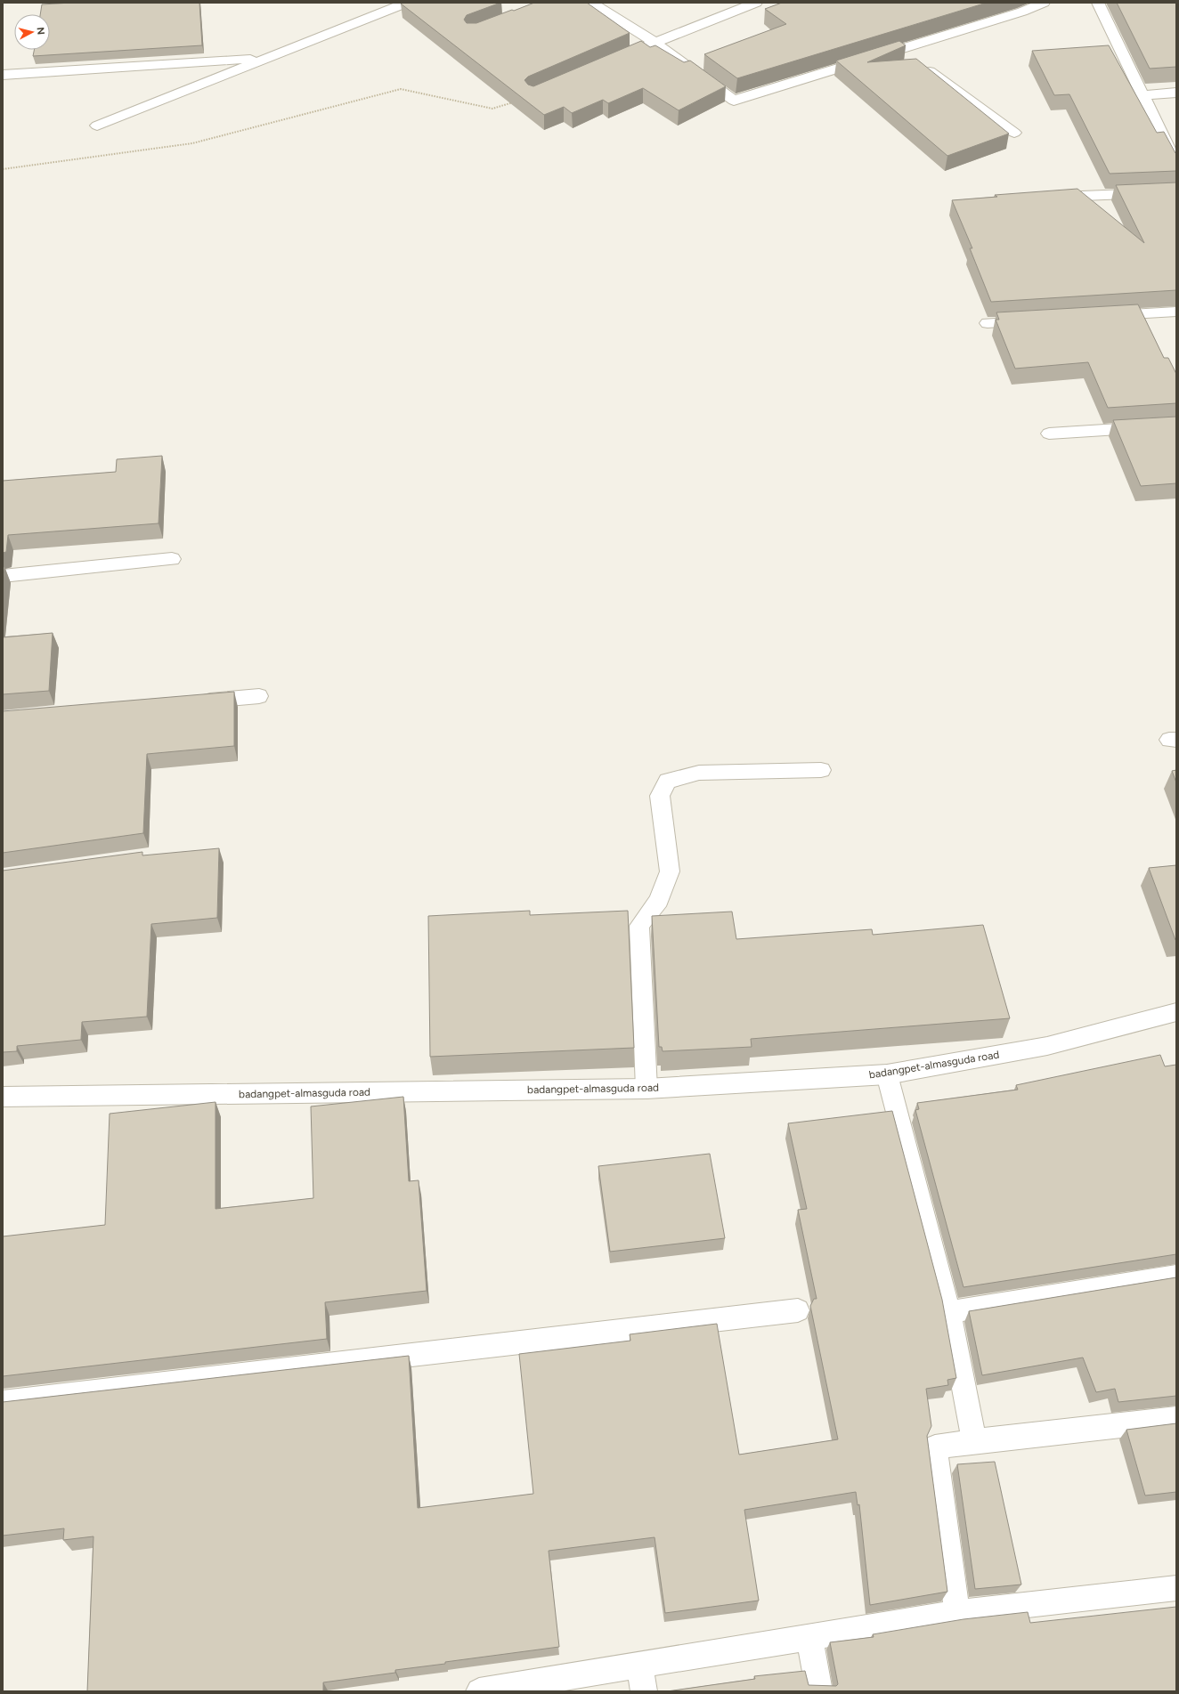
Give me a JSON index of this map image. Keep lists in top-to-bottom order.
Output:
{
  "streets": {
    "street": ["badangpet-almasguda road"]
  },
  "north": "right"
}
